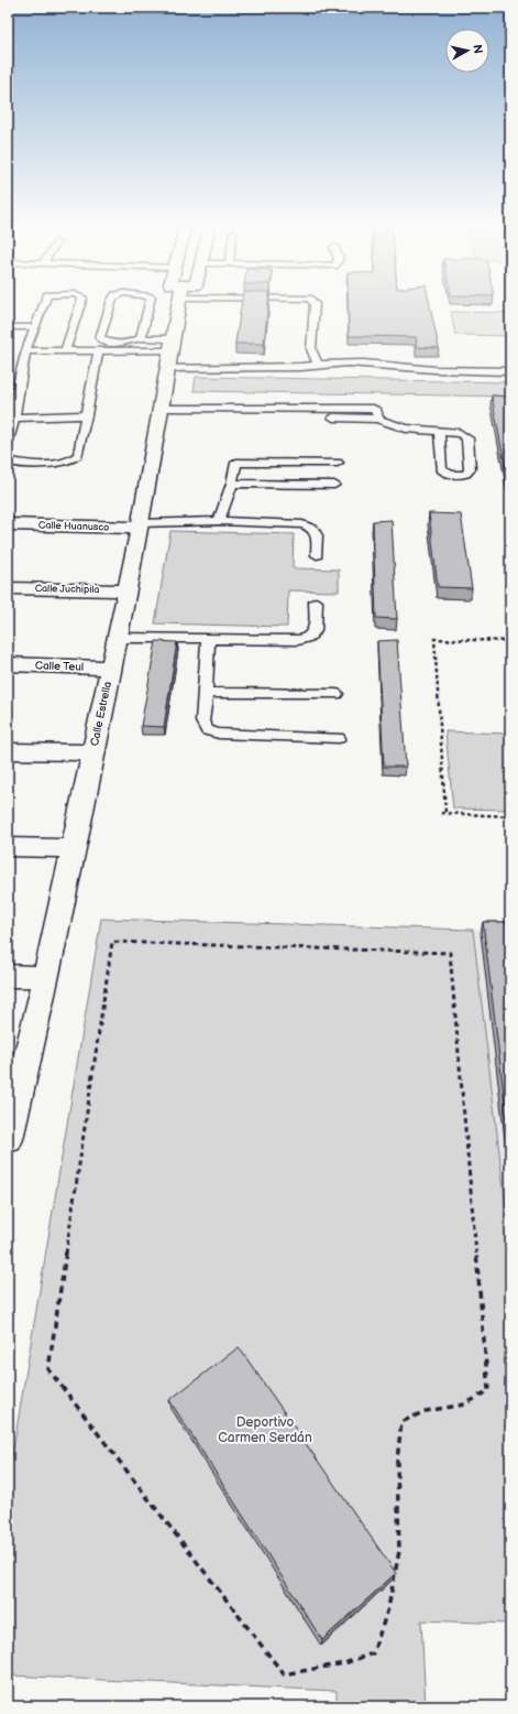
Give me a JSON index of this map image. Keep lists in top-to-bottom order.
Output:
{
  "streets": {
    "street": [
      "Calle Huanusco",
      "Calle Juchipila",
      "Calle Teul",
      "Calle Estrella"
    ]
  },
  "crossings": [
    ["Calle Huanusco", "Calle Estrella"],
    ["Calle Juchipila", "Calle Estrella"],
    ["Calle Teul", "Calle Estrella"]
  ],
  "parks": ["Deportivo Carmen Serdán"],
  "north": "right"
}
